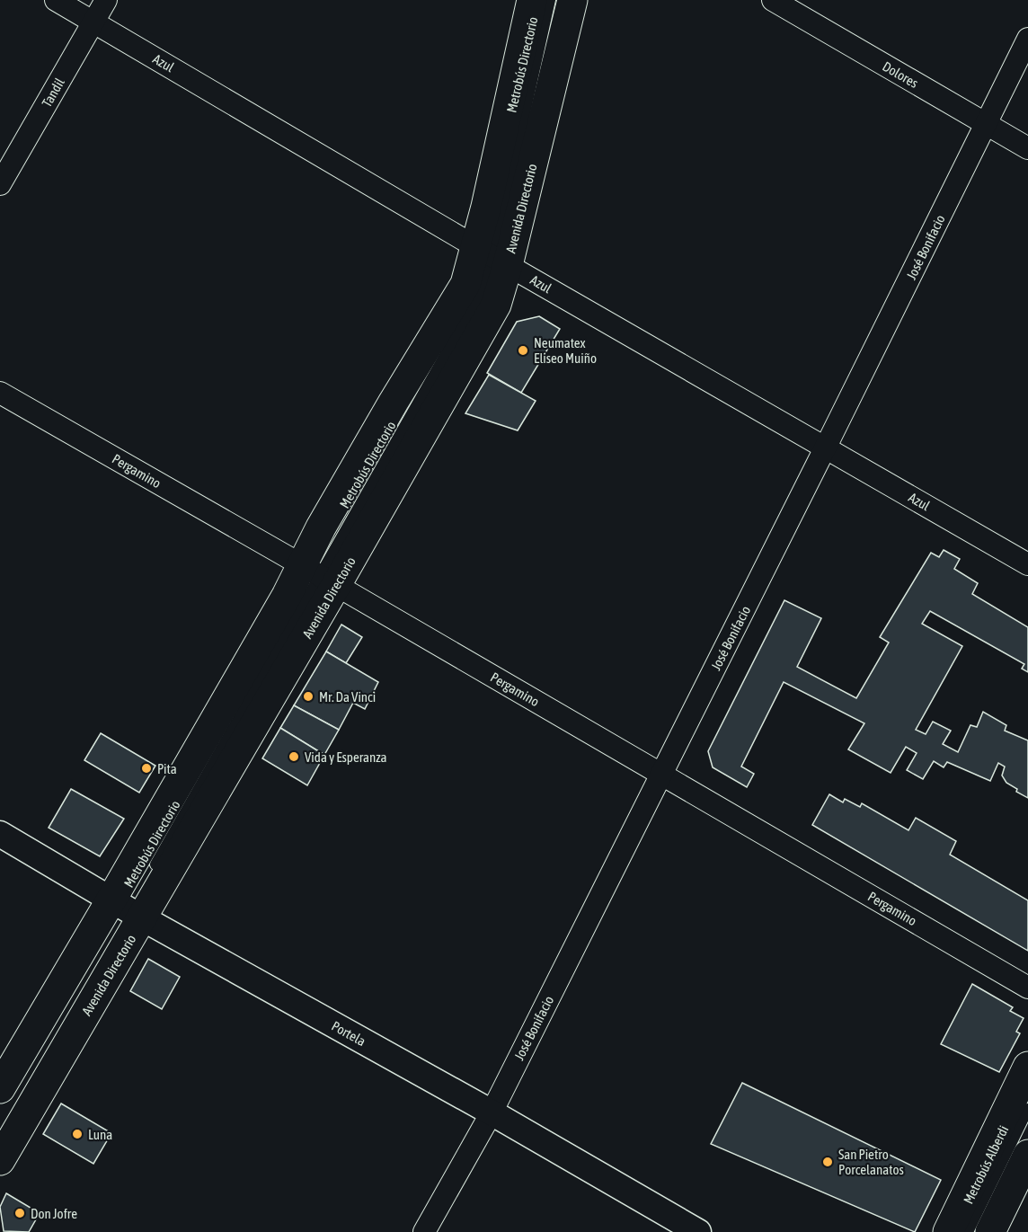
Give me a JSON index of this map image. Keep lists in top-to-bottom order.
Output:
{
  "streets": {
    "main road": ["Avenida Directorio"],
    "street": [
      "Azul",
      "Dolores",
      "Tandil",
      "José Bonifacio",
      "Pergamino",
      "Portela"
    ],
    "lane": ["Metrobús Directorio", "Metrobús Alberdi"]
  },
  "crossings": [
    ["Azul", "Metrobús Directorio"],
    ["Azul", "Tandil"],
    ["Azul", "Avenida Directorio"],
    ["Azul", "José Bonifacio"],
    ["Metrobús Directorio", "Avenida Directorio"],
    ["Metrobús Directorio", "Pergamino"],
    ["Dolores", "José Bonifacio"],
    ["Avenida Directorio", "Pergamino"],
    ["Avenida Directorio", "Portela"],
    ["José Bonifacio", "Pergamino"],
    ["José Bonifacio", "Portela"]
  ],
  "places": [
    "Neumatex Eliseo Muiño",
    "Mr. Da Vinci",
    "Vida y Esperanza",
    "Pita",
    "Luna",
    "San Pietro Porcelanatos",
    "Don Jofre"
  ]
}
